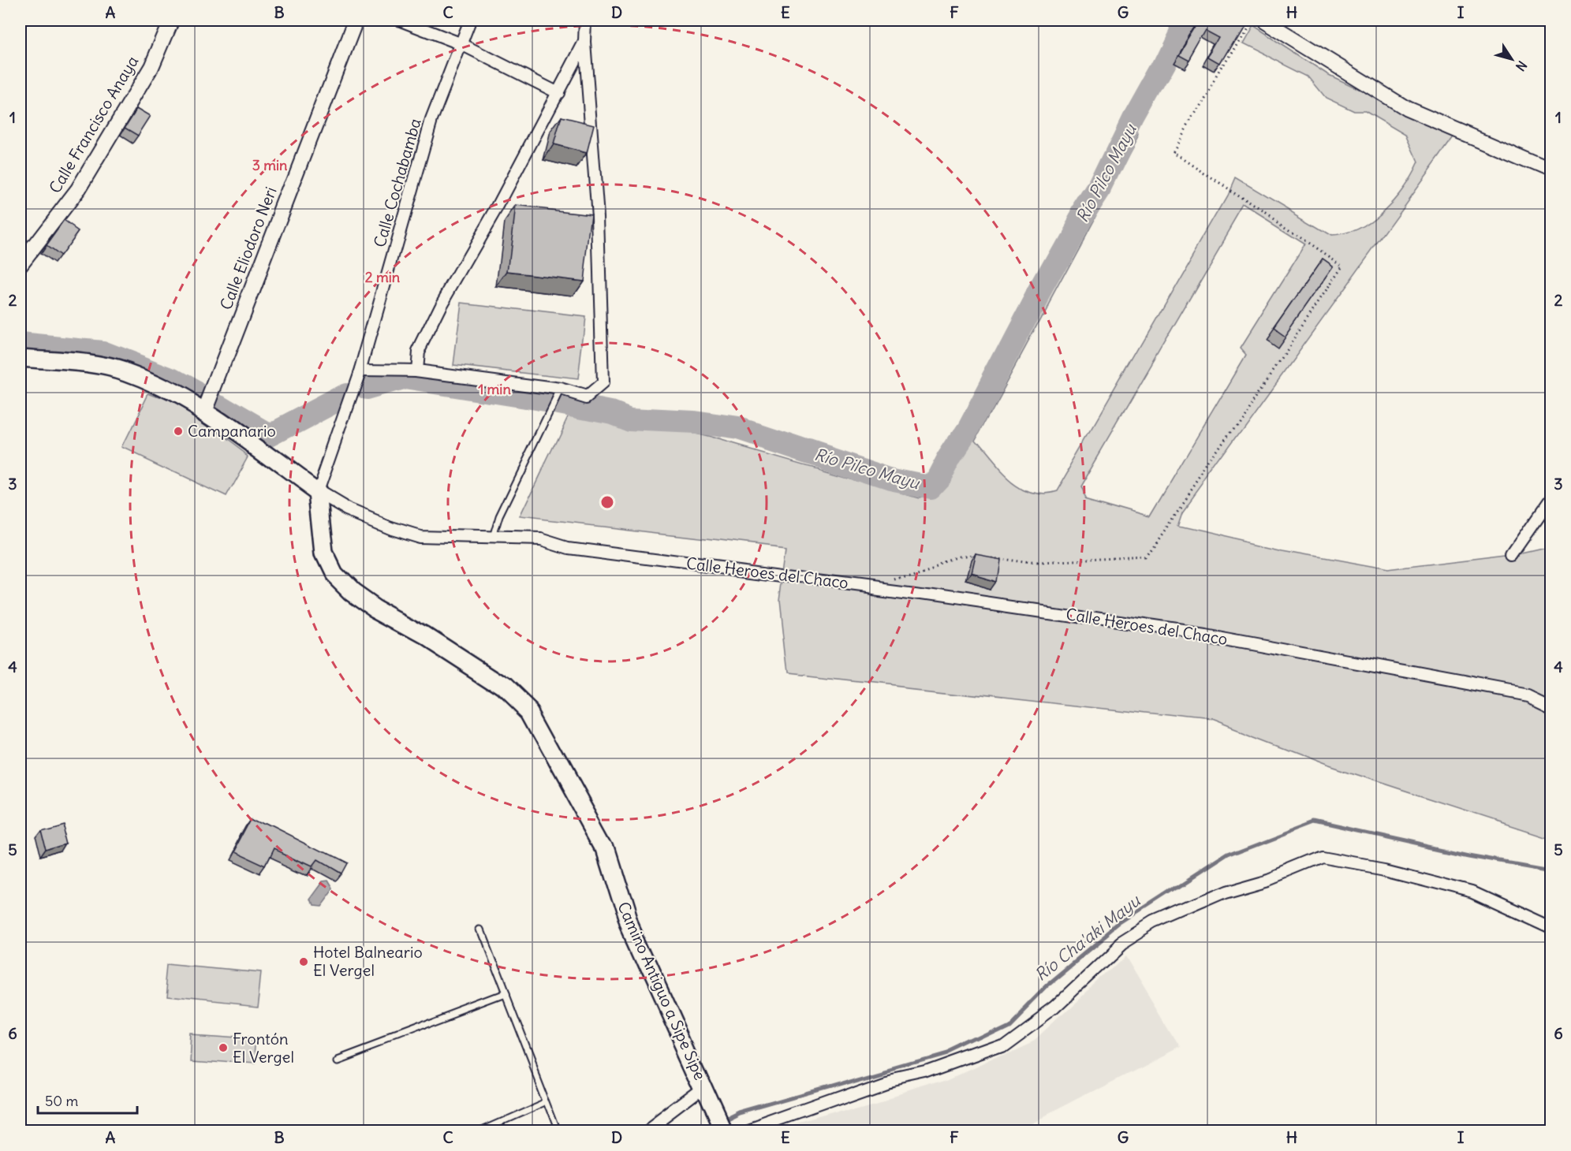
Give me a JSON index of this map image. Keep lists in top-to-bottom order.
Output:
{
  "streets": {
    "main road": ["Calle Heroes del Chaco", "Camino Antiguo a Sipe Sipe"],
    "street": ["Calle Francisco Anaya", "Calle Cochabamba", "Calle Eliodoro Neri"]
  },
  "crossings": [
    ["Calle Cochabamba", "Calle Heroes del Chaco"],
    ["Calle Cochabamba", "Camino Antiguo a Sipe Sipe"],
    ["Calle Eliodoro Neri", "Calle Heroes del Chaco"],
    ["Calle Heroes del Chaco", "Camino Antiguo a Sipe Sipe"]
  ],
  "water": ["Río Pilco Mayu", "Río Cha'aki Mayu"],
  "places": ["Campanario", "Hotel Balneario El Vergel", "Frontón El Vergel"],
  "scale_bar": "50 m",
  "north": "bottom right",
  "grid": {
    "columns": [
      "A",
      "B",
      "C",
      "D",
      "E",
      "F",
      "G",
      "H",
      "I"
    ],
    "rows": [
      "1",
      "2",
      "3",
      "4",
      "5",
      "6"
    ]
  },
  "rings": ["3 min", "2 min", "1 min"]
}
